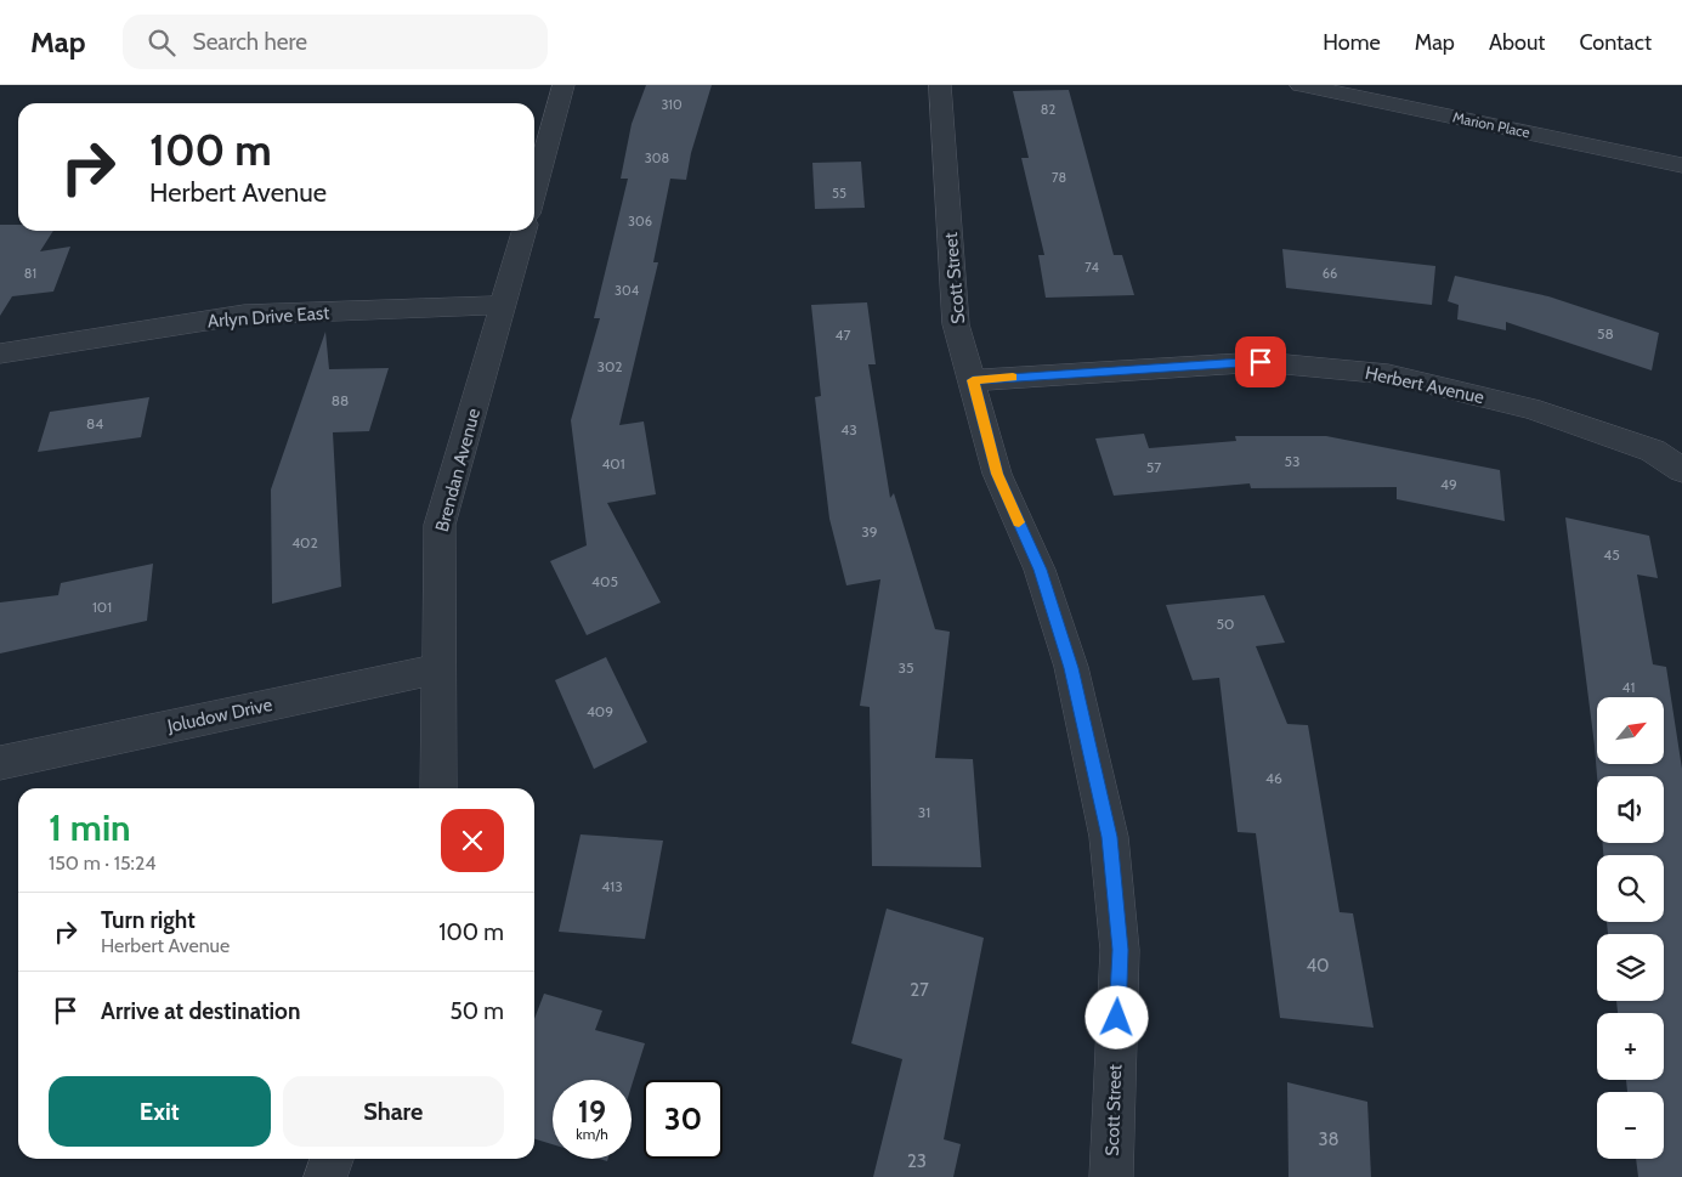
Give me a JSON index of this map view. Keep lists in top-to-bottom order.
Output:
{
  "streets": {
    "street": [
      "Marion Place",
      "Scott Street",
      "Arlyn Drive East",
      "Herbert Avenue",
      "Brendan Avenue",
      "Joludow Drive"
    ]
  },
  "crossings": [
    ["Scott Street", "Herbert Avenue"],
    ["Arlyn Drive East", "Brendan Avenue"],
    ["Brendan Avenue", "Joludow Drive"]
  ],
  "house_numbers": [
    "310",
    "82",
    "308",
    "78",
    "55",
    "306",
    "74",
    "81",
    "66",
    "304",
    "58",
    "47",
    "302",
    "88",
    "84",
    "43",
    "53",
    "401",
    "57",
    "49",
    "39",
    "402",
    "45",
    "405",
    "101",
    "50",
    "35",
    "41",
    "409",
    "46",
    "31",
    "413",
    "40",
    "27",
    "38",
    "23"
  ],
  "north": "top right",
  "page": {
    "header": "Map",
    "search": "Search here",
    "nav": [
      "Home",
      "Map",
      "About",
      "Contact"
    ],
    "turn": ["100 m", "Herbert Avenue"],
    "map_buttons": ["+", "−"],
    "heading": ["1 min", "150 m · 15:24"],
    "list": [
      {
        "name": "Turn right",
        "note": "Herbert Avenue",
        "value": "100 m"
      },
      {
        "name": "Arrive at destination",
        "value": "50 m"
      }
    ],
    "buttons": ["Exit", "Share"],
    "speed": "19 km/h",
    "limit": "30"
  }
}
